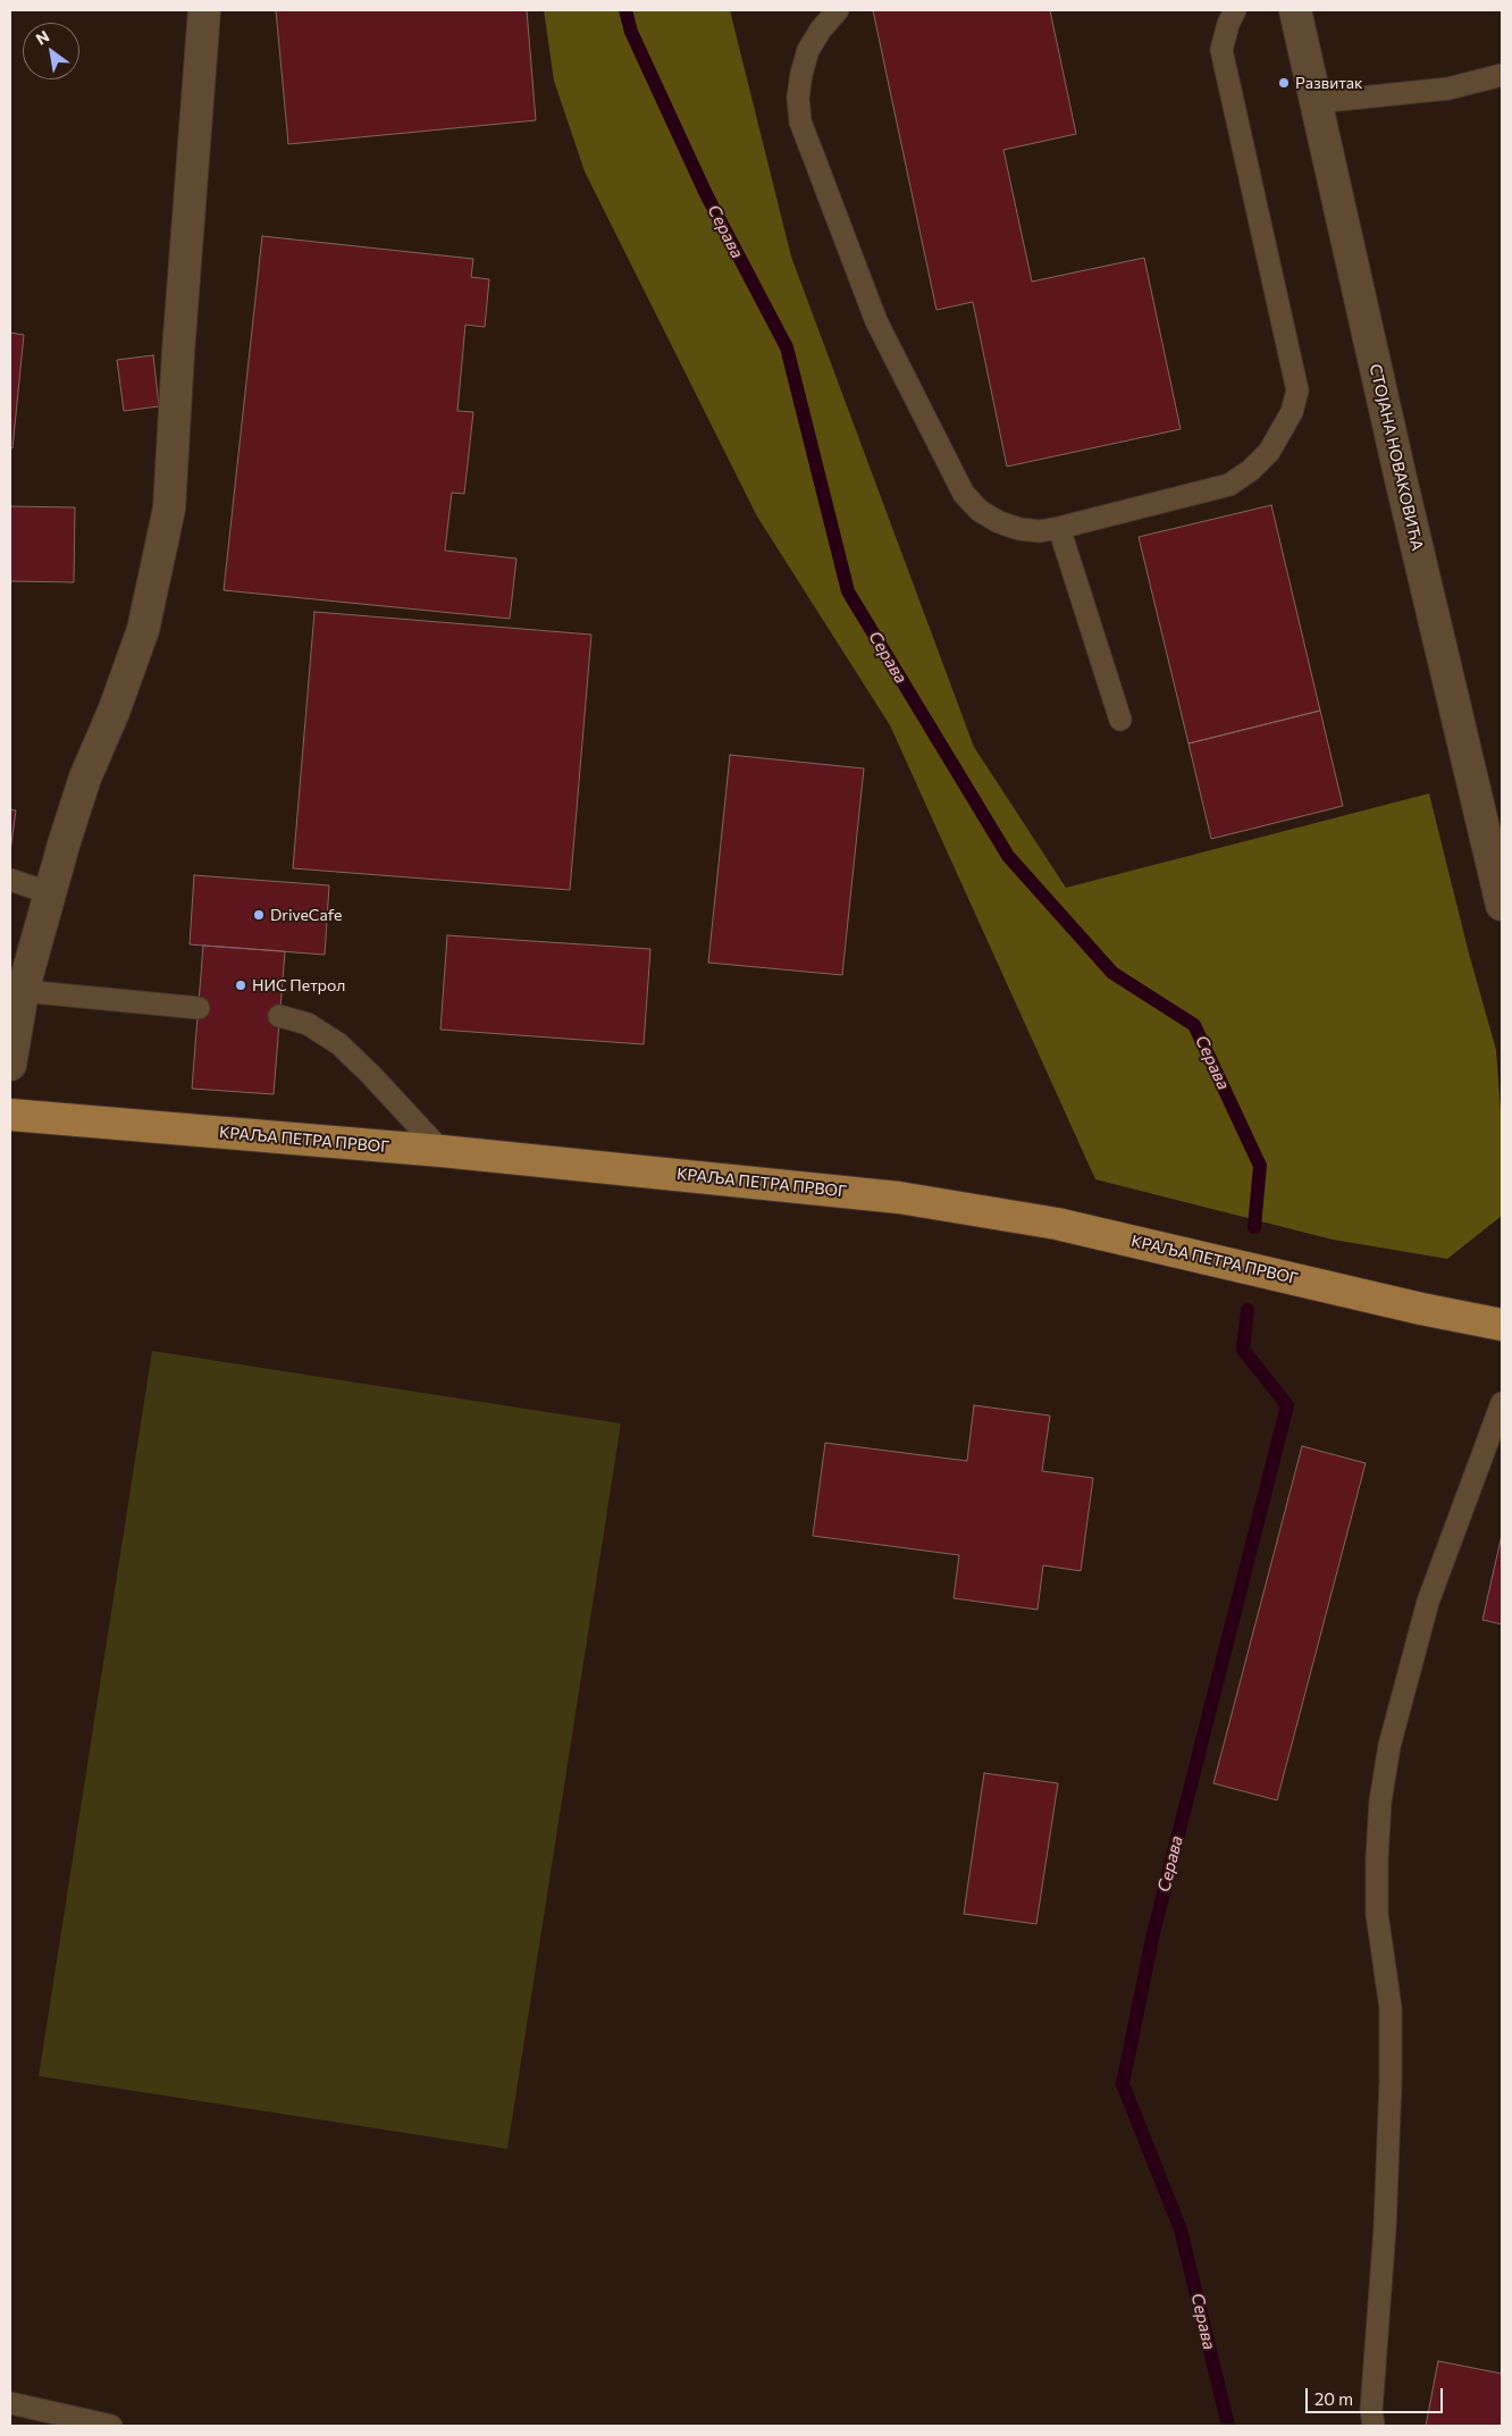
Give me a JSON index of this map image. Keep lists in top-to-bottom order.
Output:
{
  "streets": {
    "main road": ["КРАЉА ПЕТРА ПРВОГ"],
    "street": ["СТОЈАНА НОВАКОВИЋА"]
  },
  "water": ["Серава"],
  "places": ["Развитак", "DriveCafe", "НИС Петрол"],
  "scale_bar": "20 m",
  "north": "top left"
}
